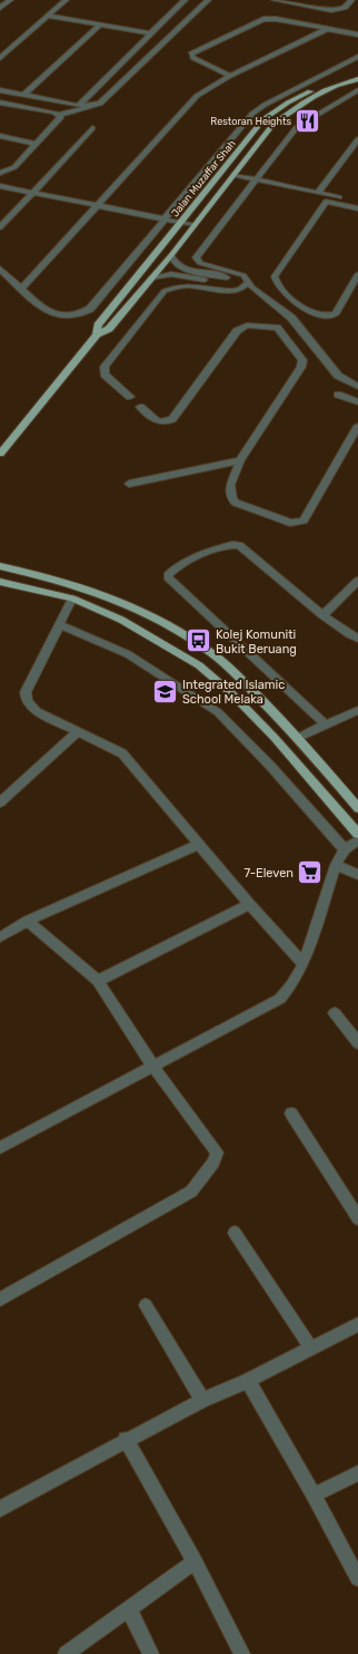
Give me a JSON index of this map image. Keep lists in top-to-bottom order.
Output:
{
  "streets": {
    "main road": ["Jalan Muzaffar Shah"]
  },
  "places": {
    "restaurant": ["Restoran Heights"],
    "bus stop": ["Kolej Komuniti Bukit Beruang"],
    "school or university": ["Integrated Islamic School Melaka"],
    "supermarket": ["7-Eleven"]
  }
}
